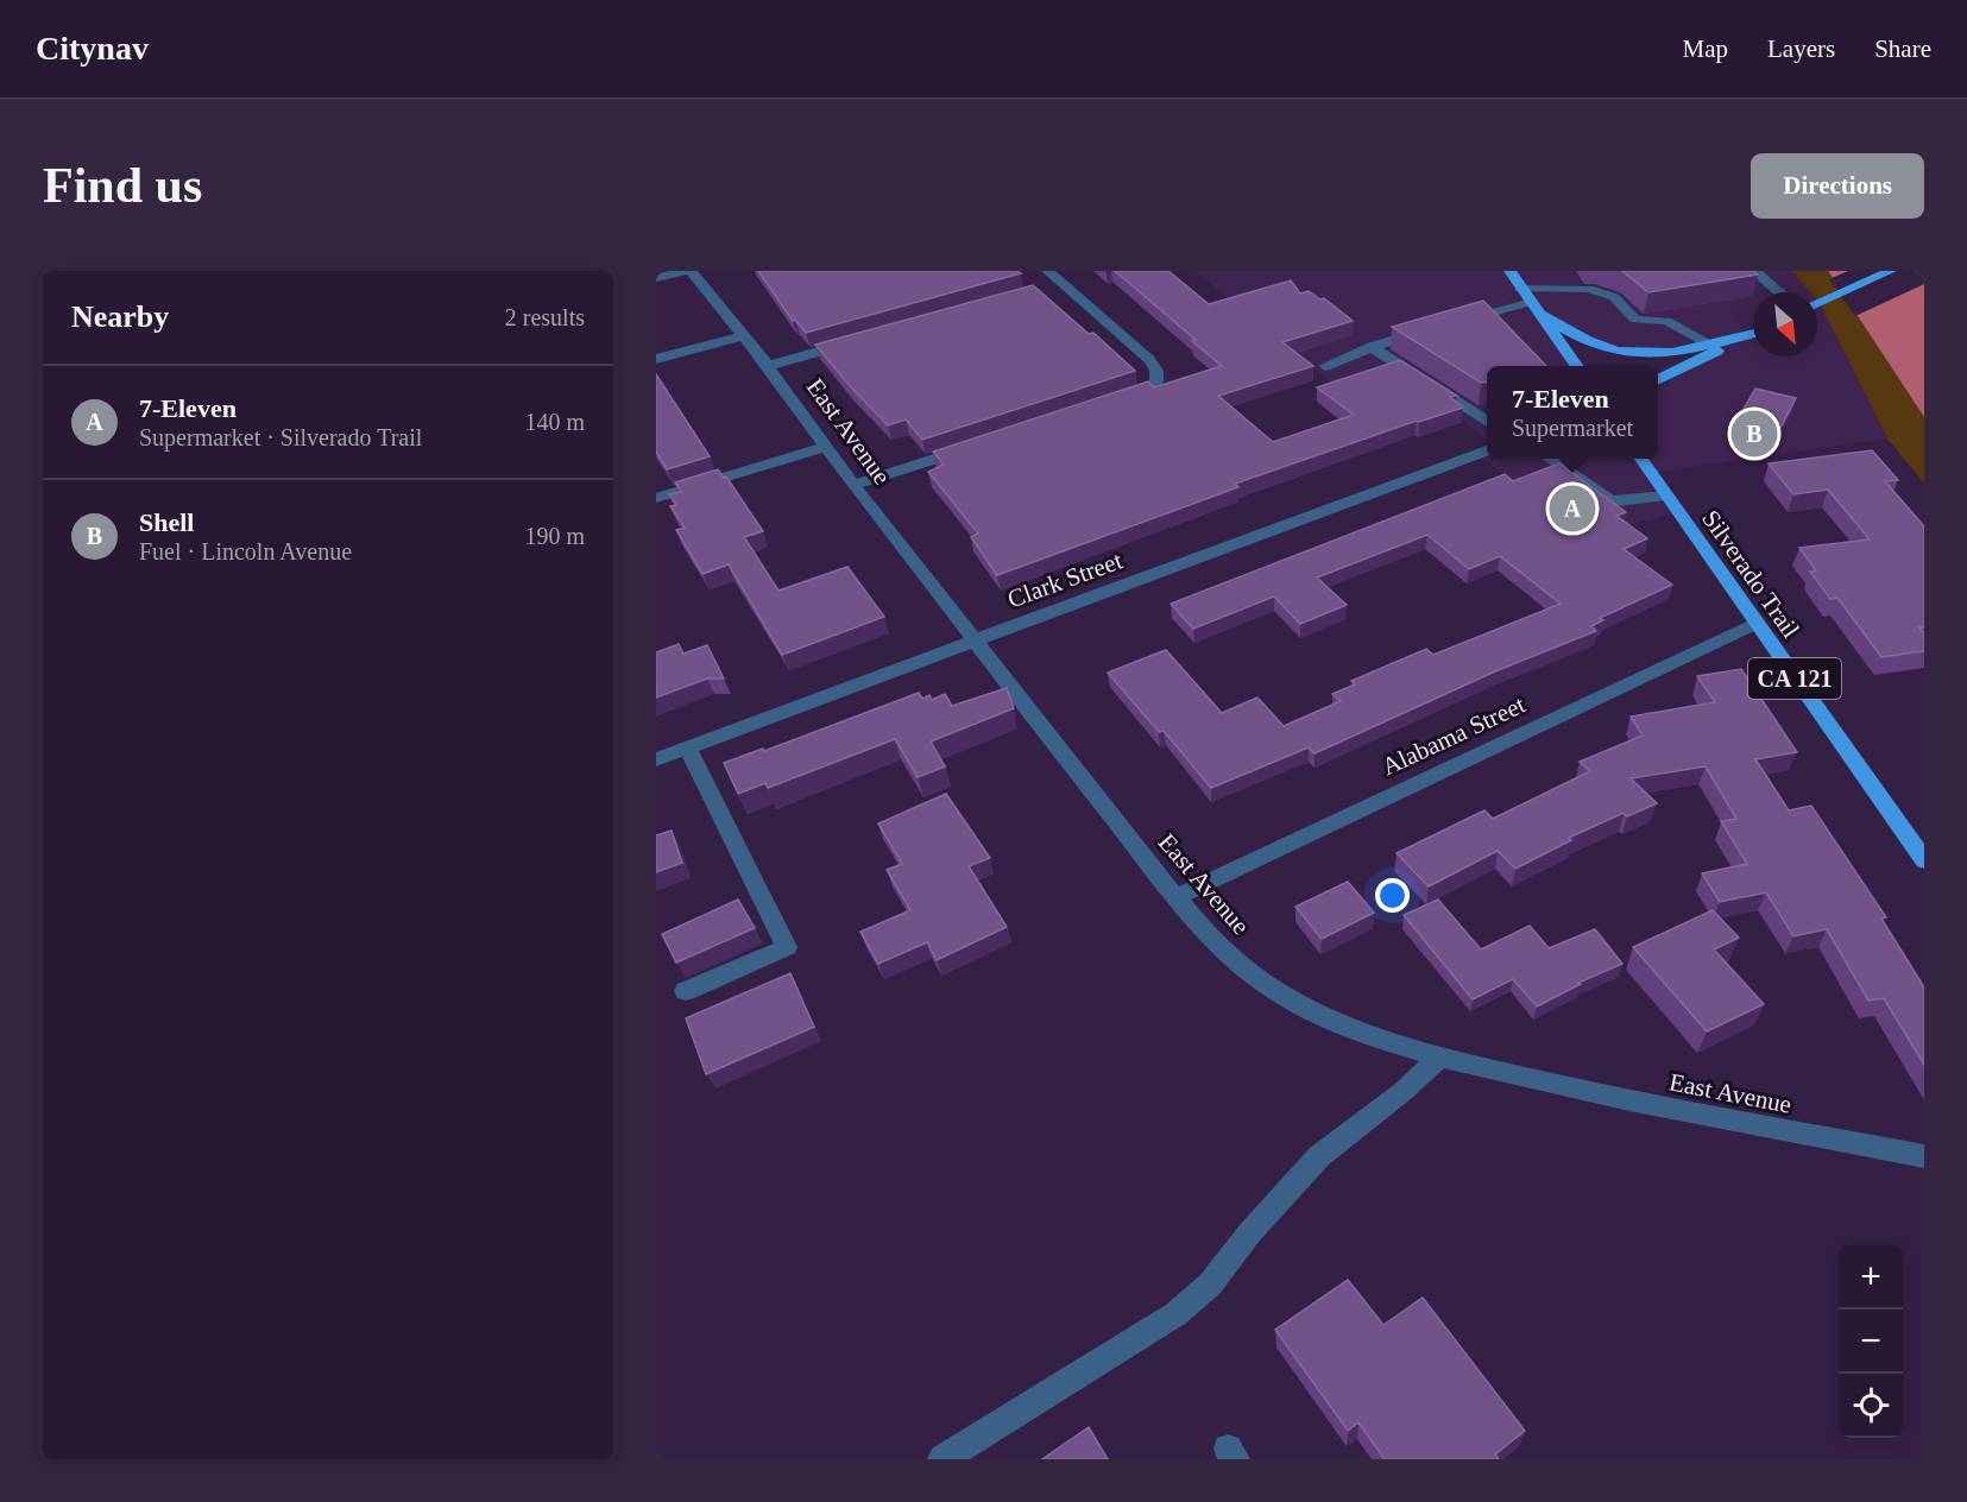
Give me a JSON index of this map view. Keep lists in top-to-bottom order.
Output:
{
  "streets": {
    "main road": ["Silverado Trail", "CA 121"],
    "street": ["East Avenue", "Clark Street", "Alabama Street"]
  },
  "crossings": [
    ["East Avenue", "Clark Street"],
    ["East Avenue", "Alabama Street"],
    ["Silverado Trail", "Alabama Street"]
  ],
  "north": "bottom right",
  "page": {
    "header": "Citynav",
    "nav": ["Map", "Layers", "Share"],
    "buttons": "Directions",
    "title": "Find us",
    "heading": ["Nearby", "2 results"],
    "list": [
      {
        "mark": "A",
        "name": "7-Eleven",
        "note": "Supermarket · Silverado Trail",
        "value": "140 m"
      },
      {
        "mark": "B",
        "name": "Shell",
        "note": "Fuel · Lincoln Avenue",
        "value": "190 m"
      }
    ],
    "popup": ["7-Eleven", "Supermarket"],
    "pins": ["B", "A"],
    "map_buttons": ["+", "−"]
  }
}
